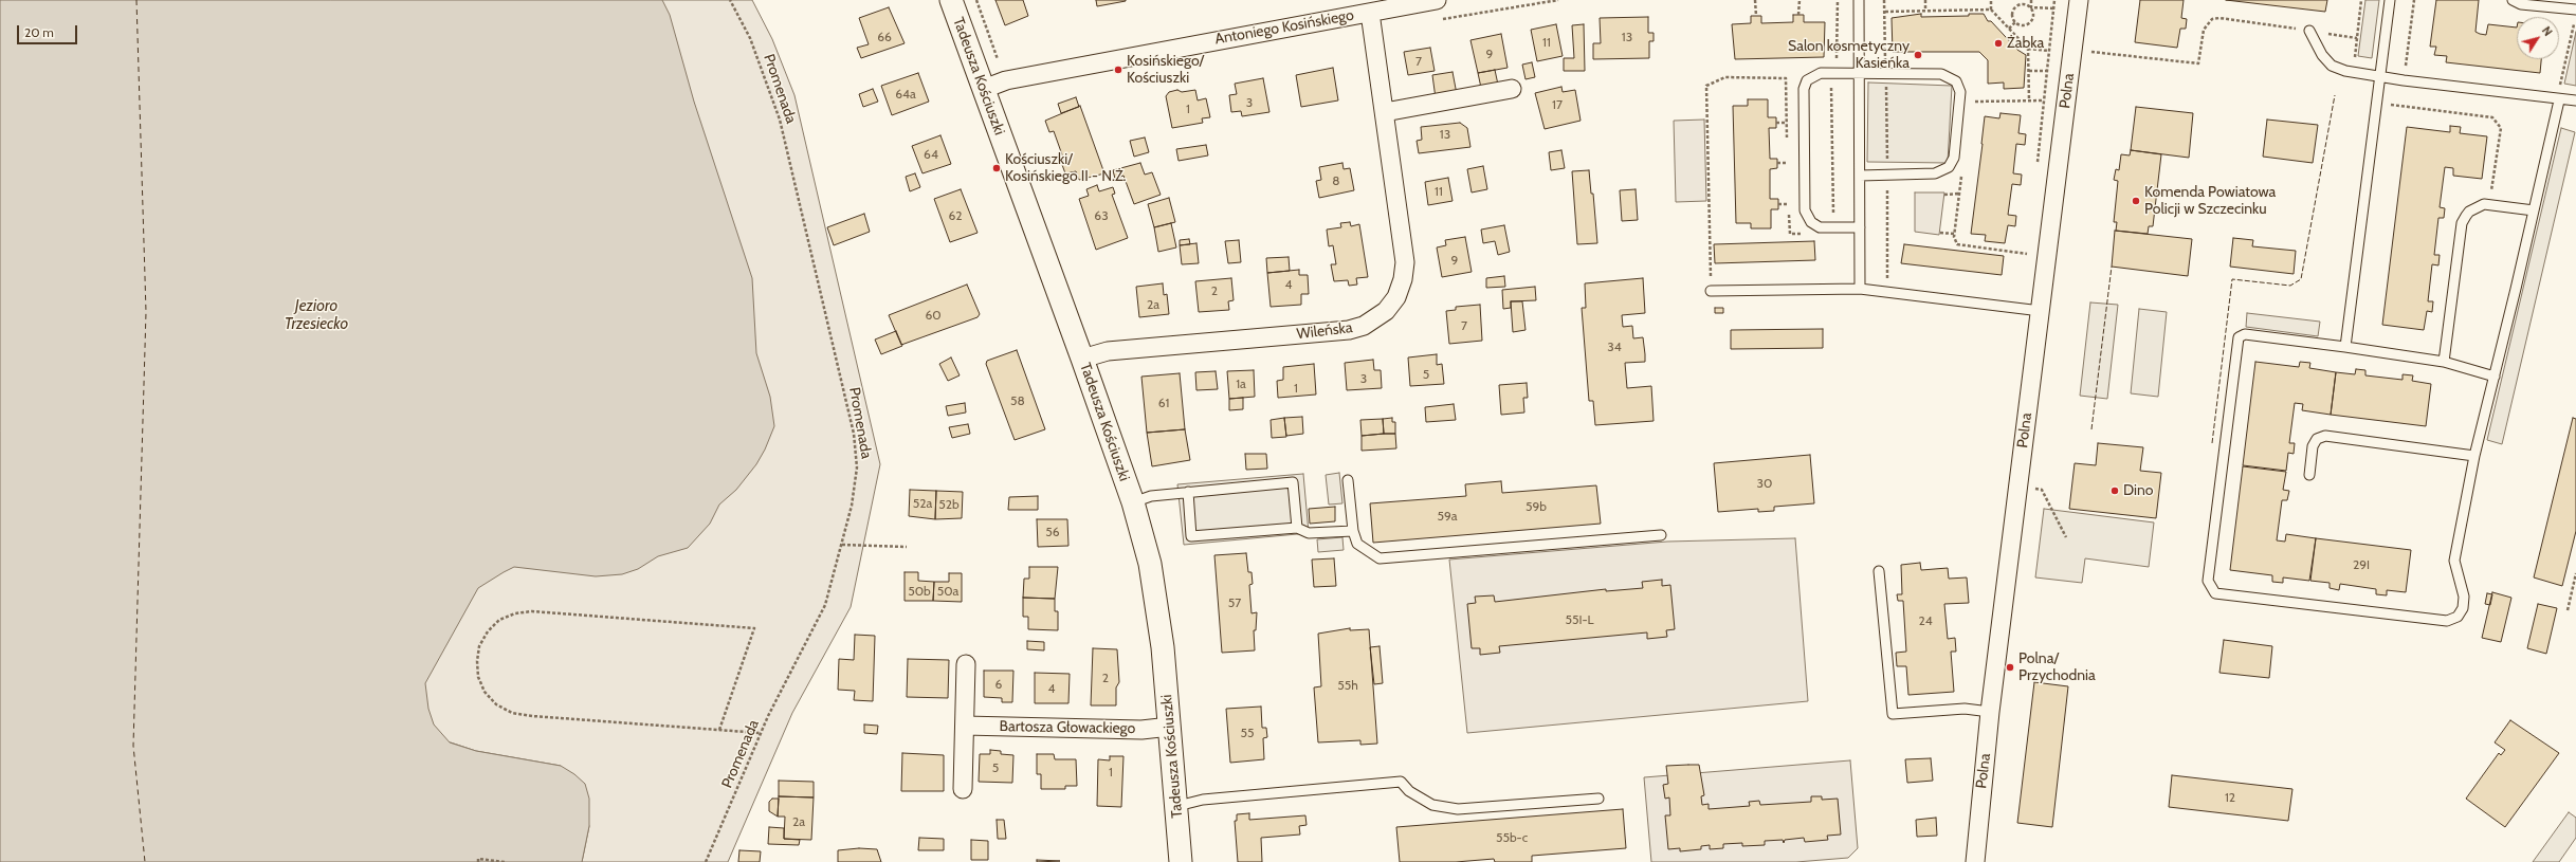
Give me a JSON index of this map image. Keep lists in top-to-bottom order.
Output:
{
  "streets": {
    "street": [
      "Antoniego Kosińskiego",
      "Tadeusza Kościuszki",
      "Polna",
      "Wileńska",
      "Bartosza Głowackiego"
    ],
    "path": ["Promenada"]
  },
  "crossings": [
    ["Antoniego Kosińskiego", "Tadeusza Kościuszki"],
    ["Antoniego Kosińskiego", "Wileńska"],
    ["Tadeusza Kościuszki", "Wileńska"],
    ["Tadeusza Kościuszki", "Bartosza Głowackiego"]
  ],
  "water": ["Jezioro Trzesiecko"],
  "places": [
    "Żabka",
    "Salon kosmetyczny Kasieńka",
    "Kosińskiego/ Kościuszki",
    "Kościuszki/ Kosińskiego II - N.Ż.",
    "Komenda Powiatowa Policji w Szczecinku",
    "Dino",
    "Polna/ Przychodnia"
  ],
  "house_numbers": [
    "66",
    "13",
    "11",
    "9",
    "7",
    "64a",
    "3",
    "17",
    "1",
    "13",
    "64",
    "8",
    "11",
    "62",
    "63",
    "9",
    "4",
    "2",
    "2a",
    "60",
    "7",
    "34",
    "5",
    "3",
    "1a",
    "1",
    "58",
    "61",
    "30",
    "52a",
    "52b",
    "59b",
    "59a",
    "56",
    "29I",
    "50b",
    "50a",
    "57",
    "55I-L",
    "24",
    "2",
    "6",
    "55h",
    "4",
    "55",
    "5",
    "1",
    "12",
    "2a",
    "55b-c"
  ],
  "scale_bar": "20 m",
  "north": "top right"
}
